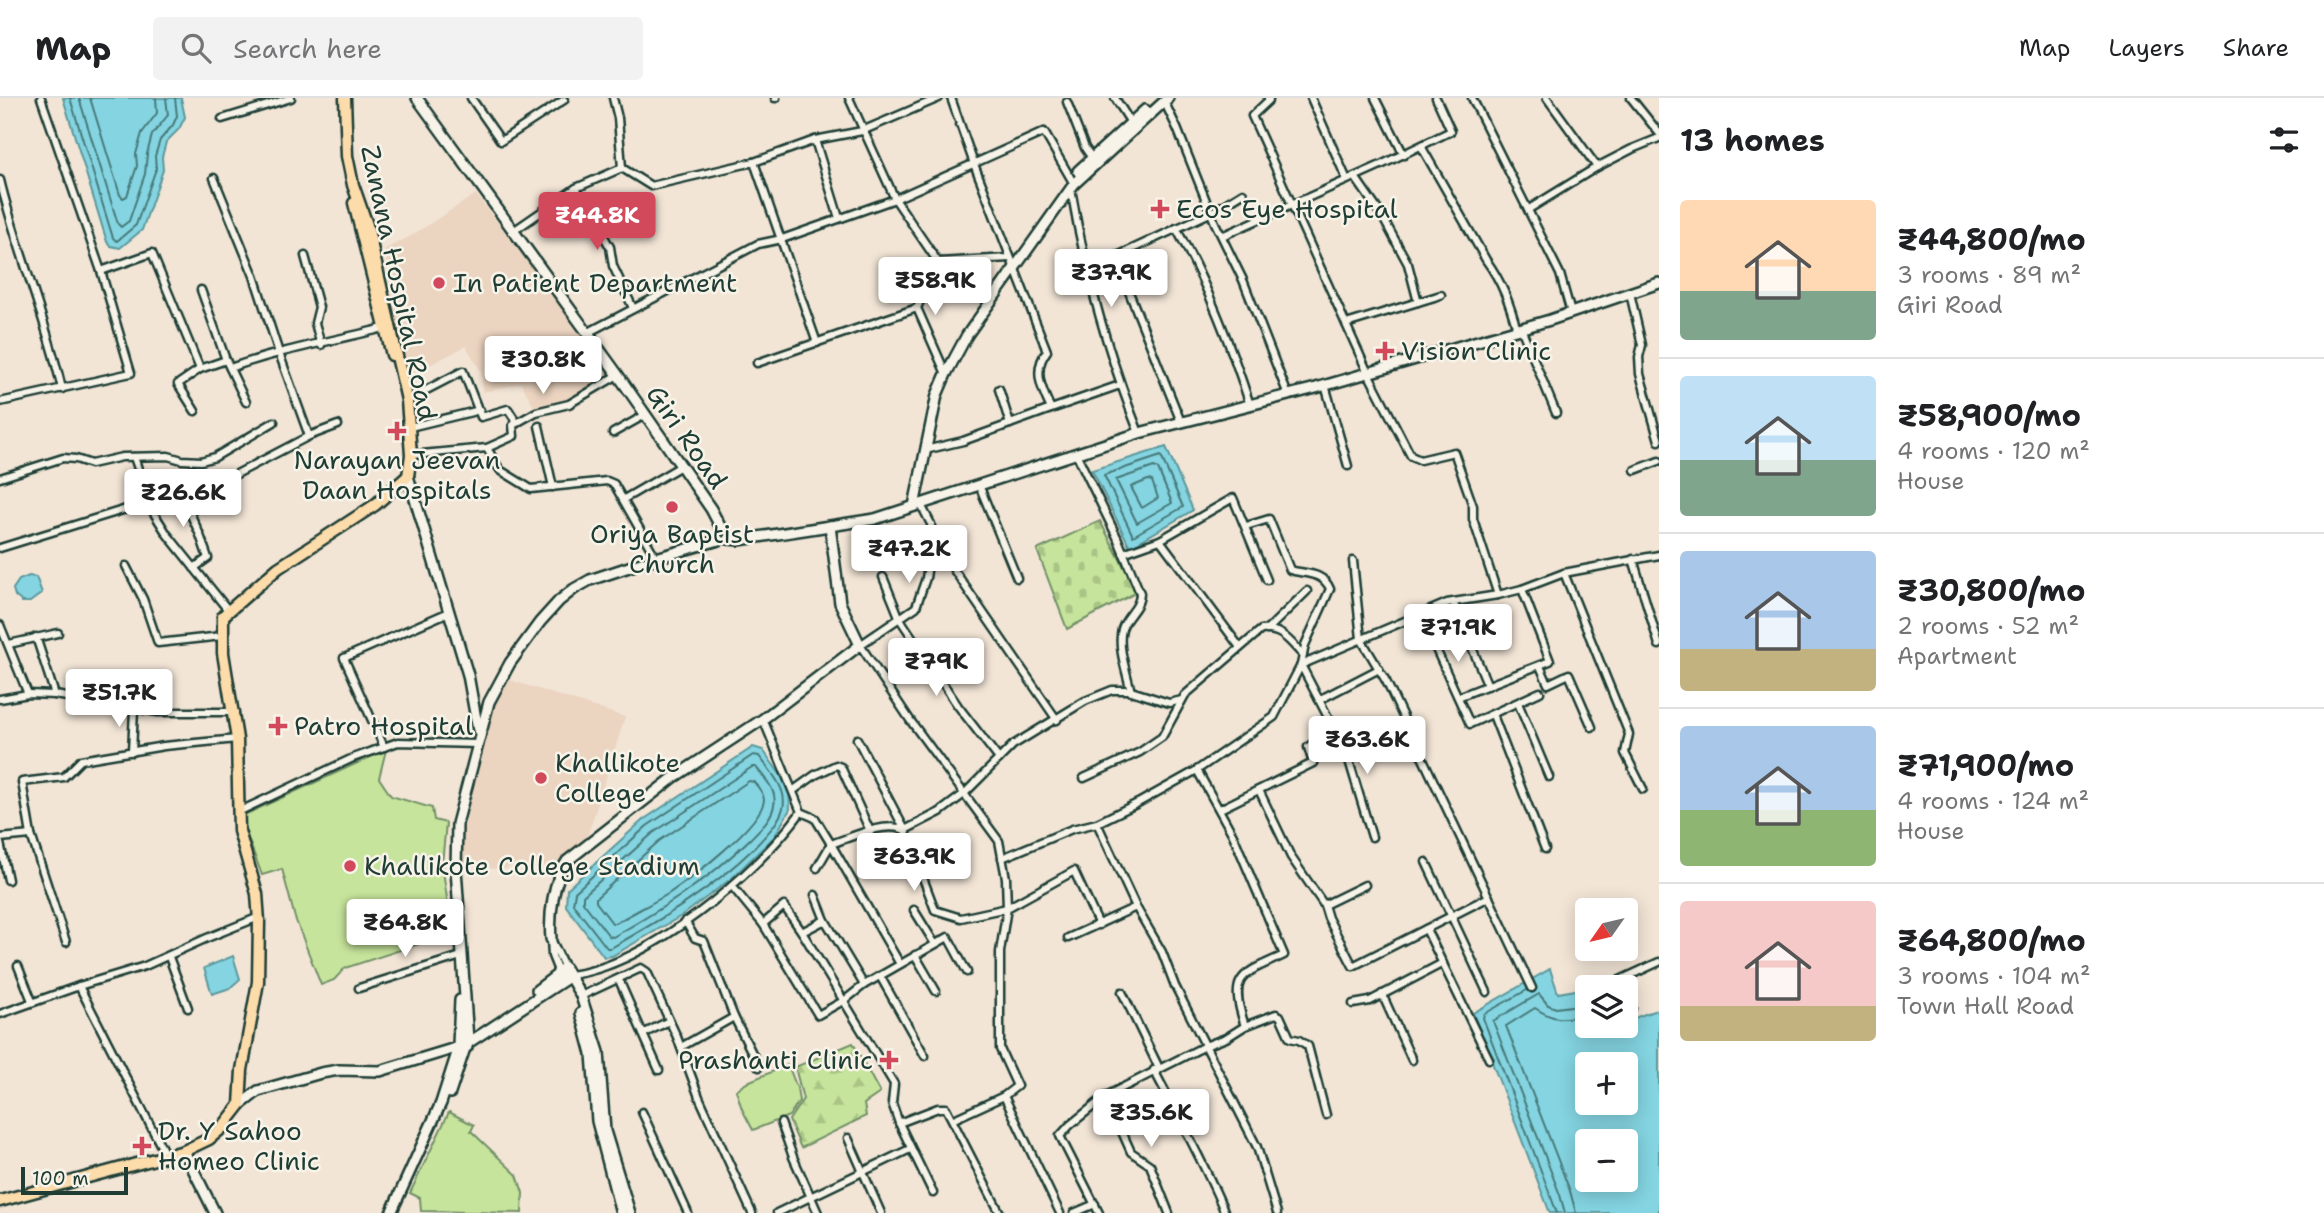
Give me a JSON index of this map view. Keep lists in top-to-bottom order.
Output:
{
  "streets": {
    "main road": ["Zanana Hospital Road", "Giri Road"]
  },
  "places": {
    "health": [
      "Ecos Eye Hospital",
      "Vision Clinic",
      "Narayan Jeevan Daan Hospitals",
      "Patro Hospital",
      "Prashanti Clinic",
      "Dr. Y Sahoo Homeo Clinic"
    ],
    "other": [
      "In Patient Department",
      "Oriya Baptist Church",
      "Khallikote College",
      "Khallikote College Stadium"
    ]
  },
  "scale_bar": "100 m",
  "north": "bottom left",
  "page": {
    "header": "Map",
    "search": "Search here",
    "nav": ["Map", "Layers", "Share"],
    "heading": "13 homes",
    "list": [
      {
        "name": "₹44,800/mo",
        "note": "3 rooms · 89 m² · Giri Road"
      },
      {
        "name": "₹58,900/mo",
        "note": "4 rooms · 120 m² · House"
      },
      {
        "name": "₹30,800/mo",
        "note": "2 rooms · 52 m² · Apartment"
      },
      {
        "name": "₹71,900/mo",
        "note": "4 rooms · 124 m² · House"
      },
      {
        "name": "₹64,800/mo",
        "note": "3 rooms · 104 m² · Town Hall Road"
      }
    ],
    "price": [
      "₹44.8K",
      "₹37.9K",
      "₹58.9K",
      "₹30.8K",
      "₹26.6K",
      "₹47.2K",
      "₹71.9K",
      "₹79K",
      "₹51.7K",
      "₹63.6K",
      "₹63.9K",
      "₹64.8K",
      "₹35.6K"
    ],
    "map_buttons": ["+", "−"],
    "scale": "100 m"
  }
}
